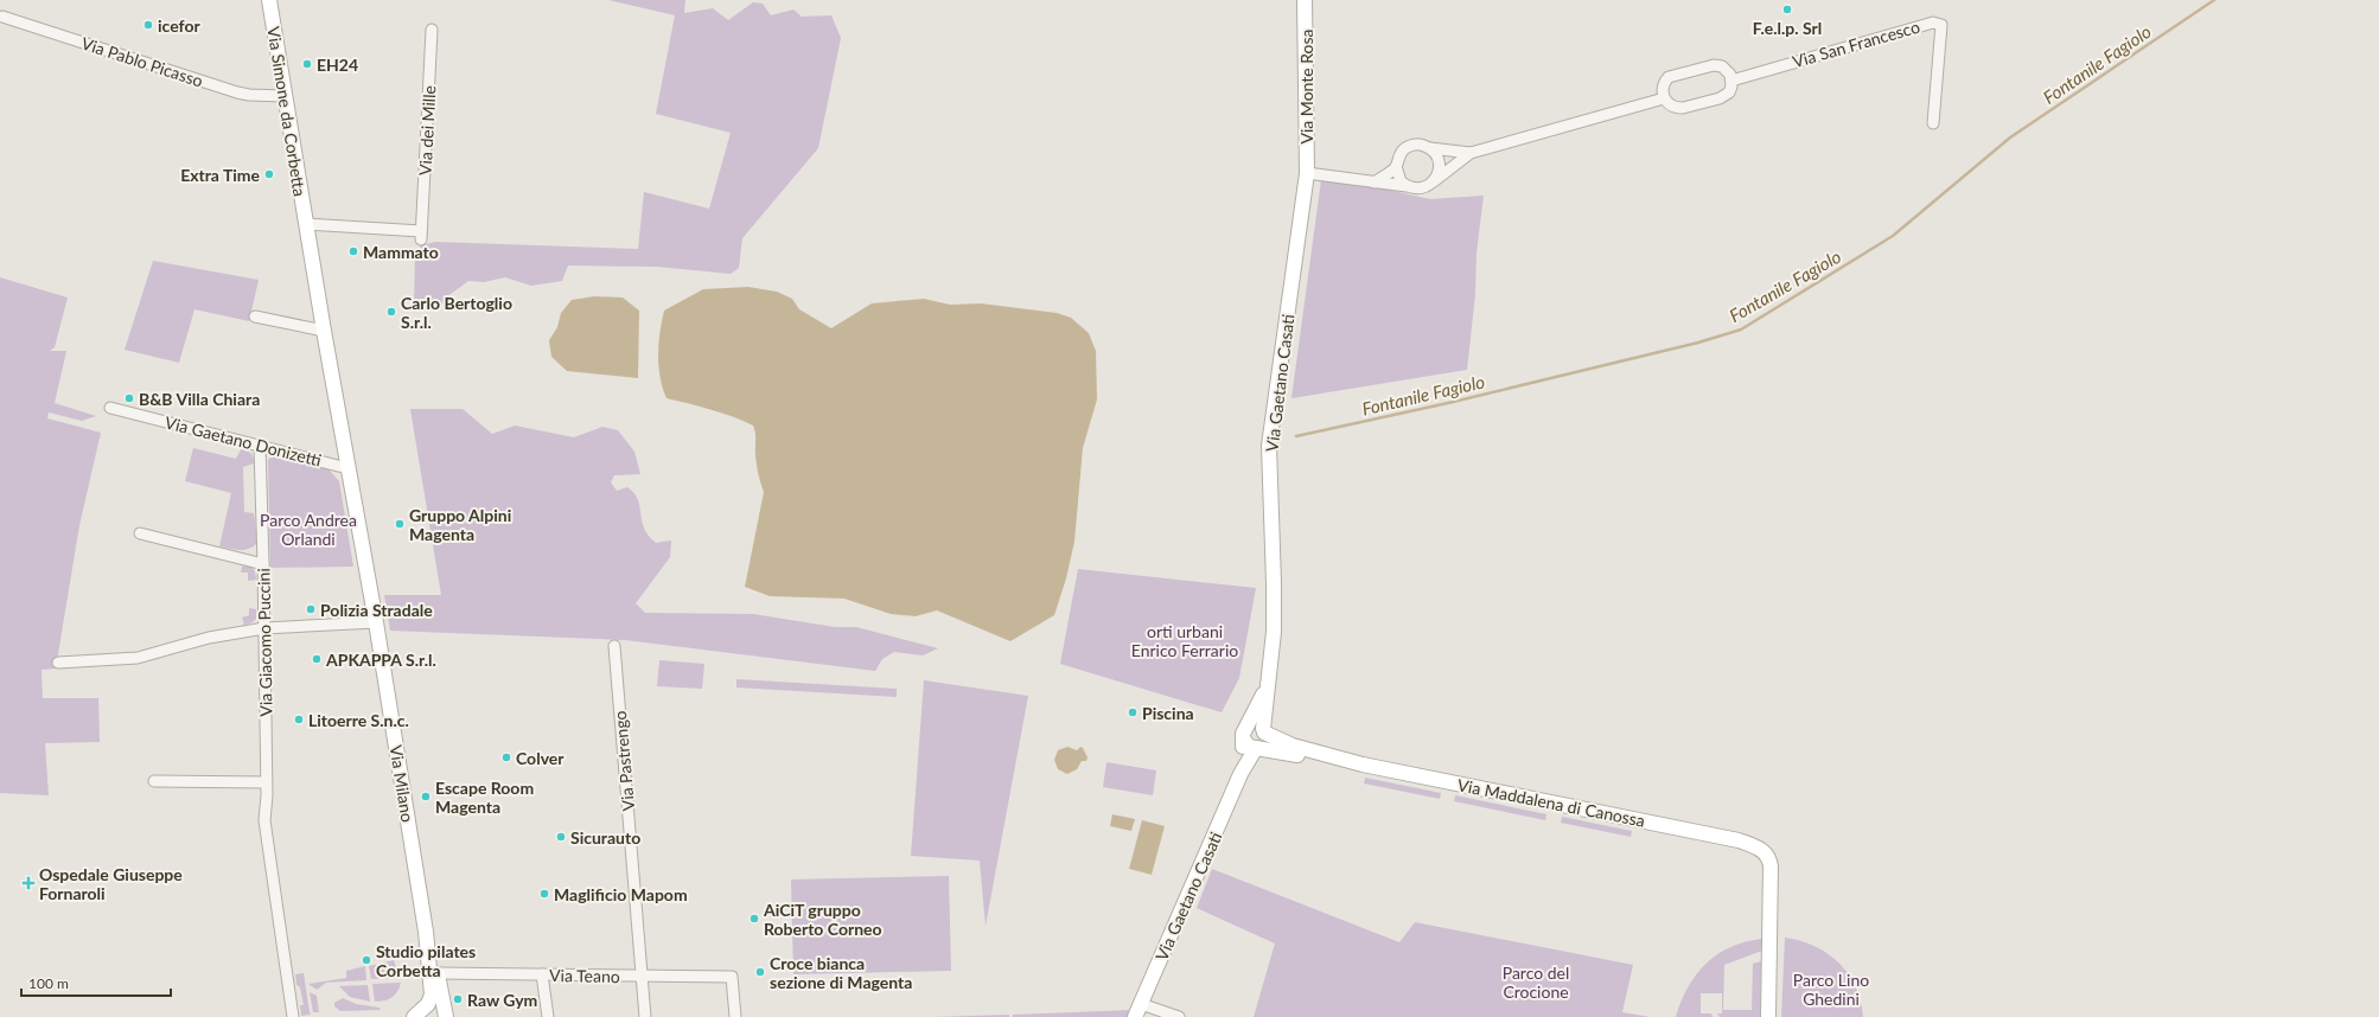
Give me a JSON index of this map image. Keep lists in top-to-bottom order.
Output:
{
  "streets": {
    "street": [
      "Via San Francesco",
      "Via Pablo Picasso",
      "Via Monte Rosa",
      "Via Simone da Corbetta",
      "Via dei Mille",
      "Via Gaetano Casati",
      "Via Gaetano Donizetti",
      "Via Giacomo Puccini",
      "Via Pastrengo",
      "Via Milano",
      "Via Maddalena di Canossa",
      "Via Teano"
    ]
  },
  "crossings": [
    ["Via Pablo Picasso", "Via Simone da Corbetta"],
    ["Via Monte Rosa", "Via Gaetano Casati"],
    ["Via Simone da Corbetta", "Via dei Mille"],
    ["Via Simone da Corbetta", "Via Milano"],
    ["Via Gaetano Casati", "Via Maddalena di Canossa"],
    ["Via Gaetano Donizetti", "Via Giacomo Puccini"],
    ["Via Gaetano Donizetti", "Via Milano"],
    ["Via Pastrengo", "Via Teano"],
    ["Via Milano", "Via Teano"]
  ],
  "water": ["Fontanile Fagiolo"],
  "parks": [
    "Parco Andrea Orlandi",
    "orti urbani Enrico Ferrario",
    "Parco del Crocione",
    "Parco Lino Ghedini"
  ],
  "places": {
    "other": [
      "F.e.l.p. Srl",
      "icefor",
      "EH24",
      "Extra Time",
      "Mammato",
      "Carlo Bertoglio S.r.l.",
      "B&B Villa Chiara",
      "Gruppo Alpini Magenta",
      "Polizia Stradale",
      "APKAPPA S.r.l.",
      "Piscina",
      "Litoerre S.n.c.",
      "Colver",
      "Escape Room Magenta",
      "Sicurauto",
      "Maglificio Mapom",
      "AiCiT gruppo Roberto Corneo",
      "Studio pilates Corbetta",
      "Croce bianca sezione di Magenta",
      "Raw Gym"
    ],
    "health": ["Ospedale Giuseppe Fornaroli"]
  },
  "scale_bar": "100 m"
}
